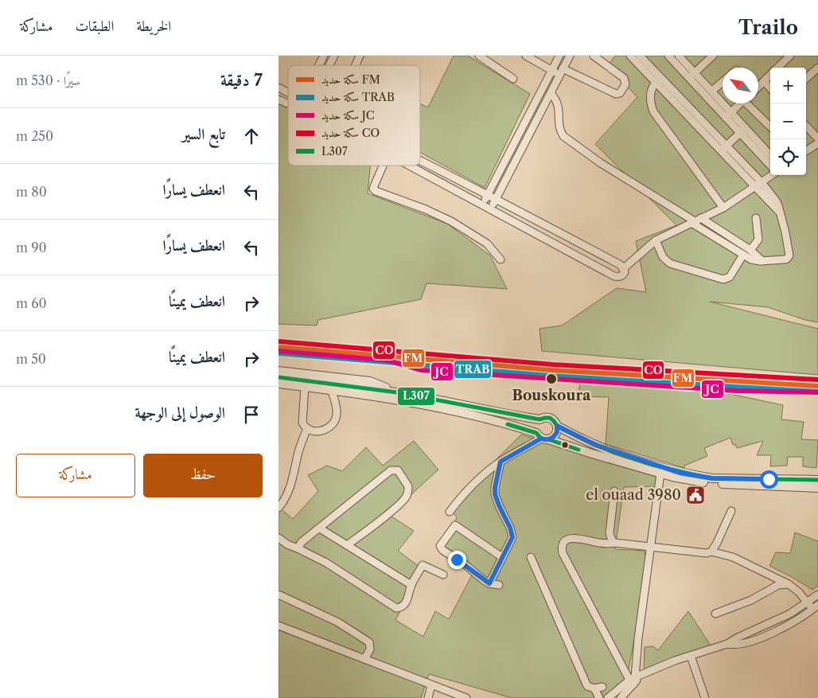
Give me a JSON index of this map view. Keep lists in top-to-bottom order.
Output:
{
  "places": {
    "other": ["Bouskoura"],
    "public building": ["el ouaad 3980"]
  },
  "lines": [
    "rail line CO",
    "rail line FM",
    "rail line JC",
    "rail line TRAB",
    "transit line L307"
  ],
  "legend": [
    "سكة حديد FM",
    "سكة حديد TRAB",
    "سكة حديد JC",
    "سكة حديد CO",
    "L307"
  ],
  "north": "top left",
  "page": {
    "header": "Trailo",
    "nav": ["الخريطة", "الطبقات", "مشاركة"],
    "heading": ["7 دقيقة", "سيرًا · 530 m"],
    "map_buttons": ["+", "−"],
    "list": [
      ["تابع السير", "250 m"],
      ["انعطف يسارًا", "80 m"],
      ["انعطف يسارًا", "90 m"],
      ["انعطف يمينًا", "60 m"],
      ["انعطف يمينًا", "50 m"],
      "الوصول إلى الوجهة"
    ],
    "buttons": ["حفظ", "مشاركة"]
  }
}
